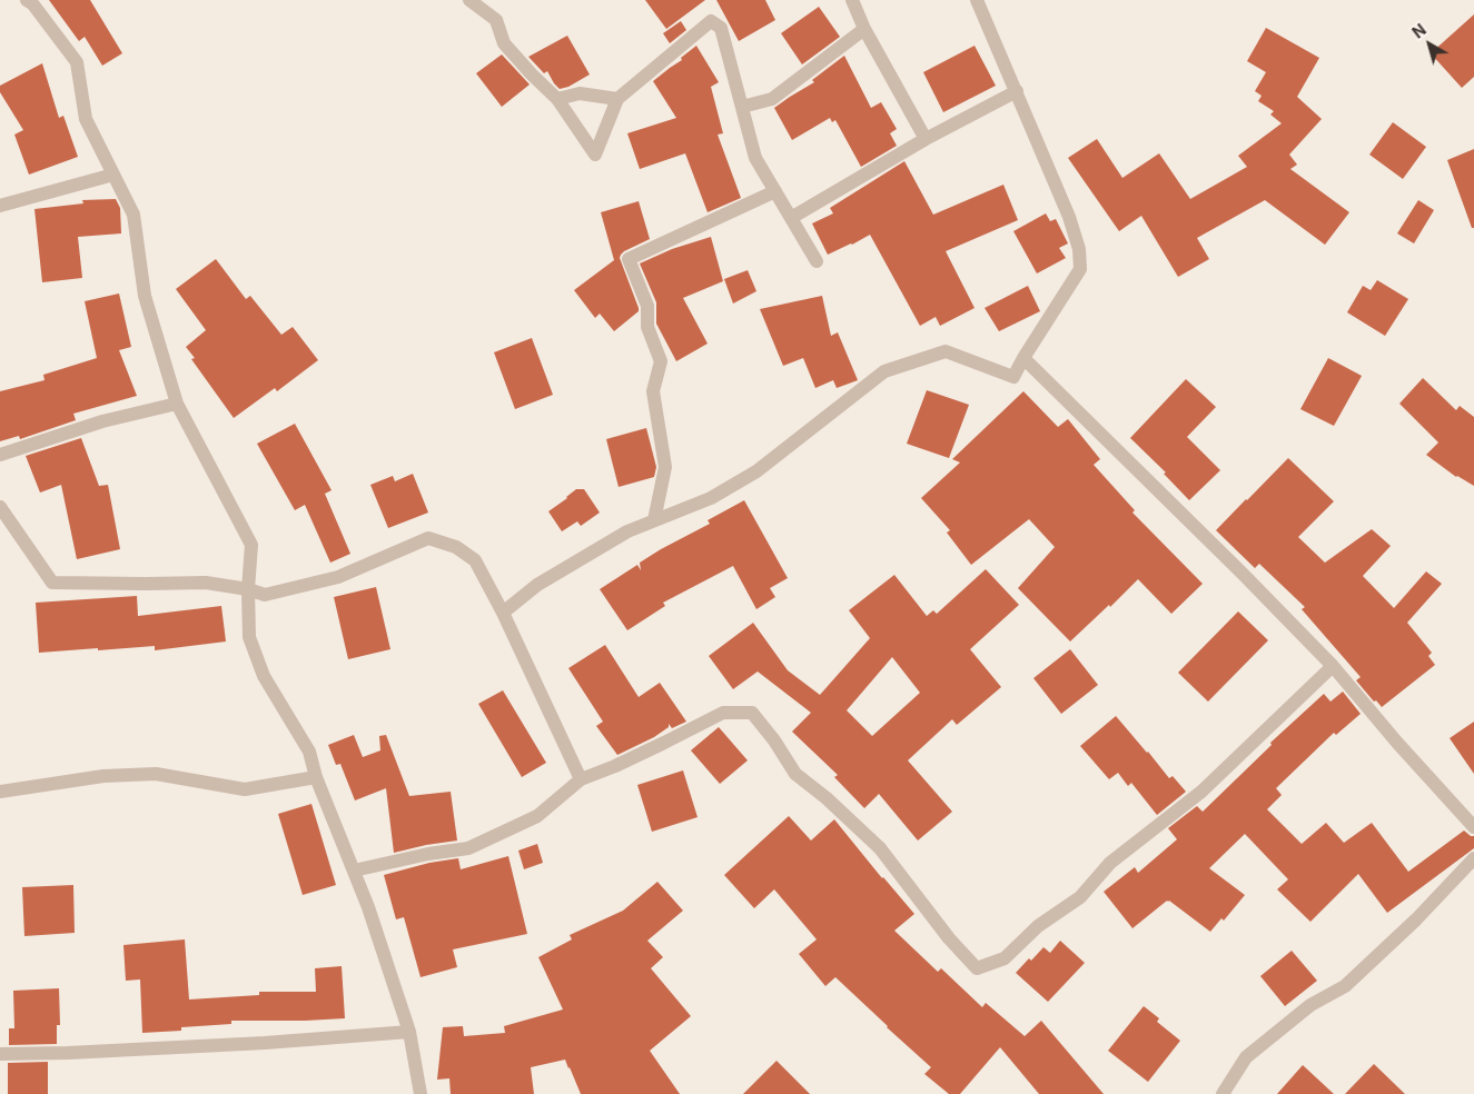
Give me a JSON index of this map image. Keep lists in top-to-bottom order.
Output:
{
  "north": "top left"
}
